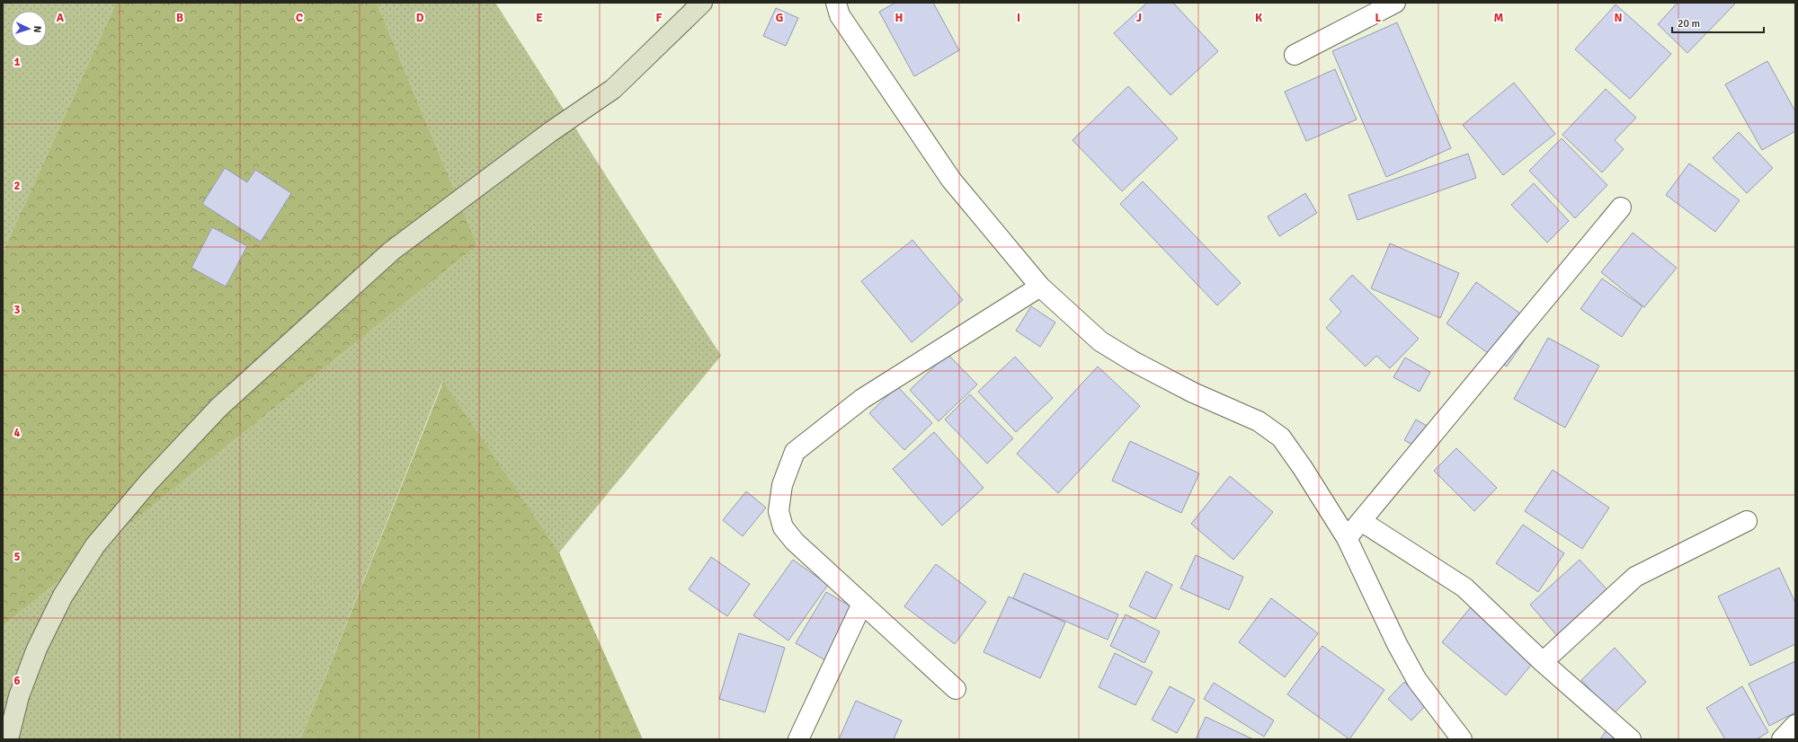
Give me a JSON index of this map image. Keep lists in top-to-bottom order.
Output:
{
  "scale_bar": "20 m",
  "north": "right",
  "grid": {
    "columns": [
      "A",
      "B",
      "C",
      "D",
      "E",
      "F",
      "G",
      "H",
      "I",
      "J",
      "K",
      "L",
      "M",
      "N"
    ],
    "rows": [
      "1",
      "2",
      "3",
      "4",
      "5",
      "6"
    ]
  }
}
